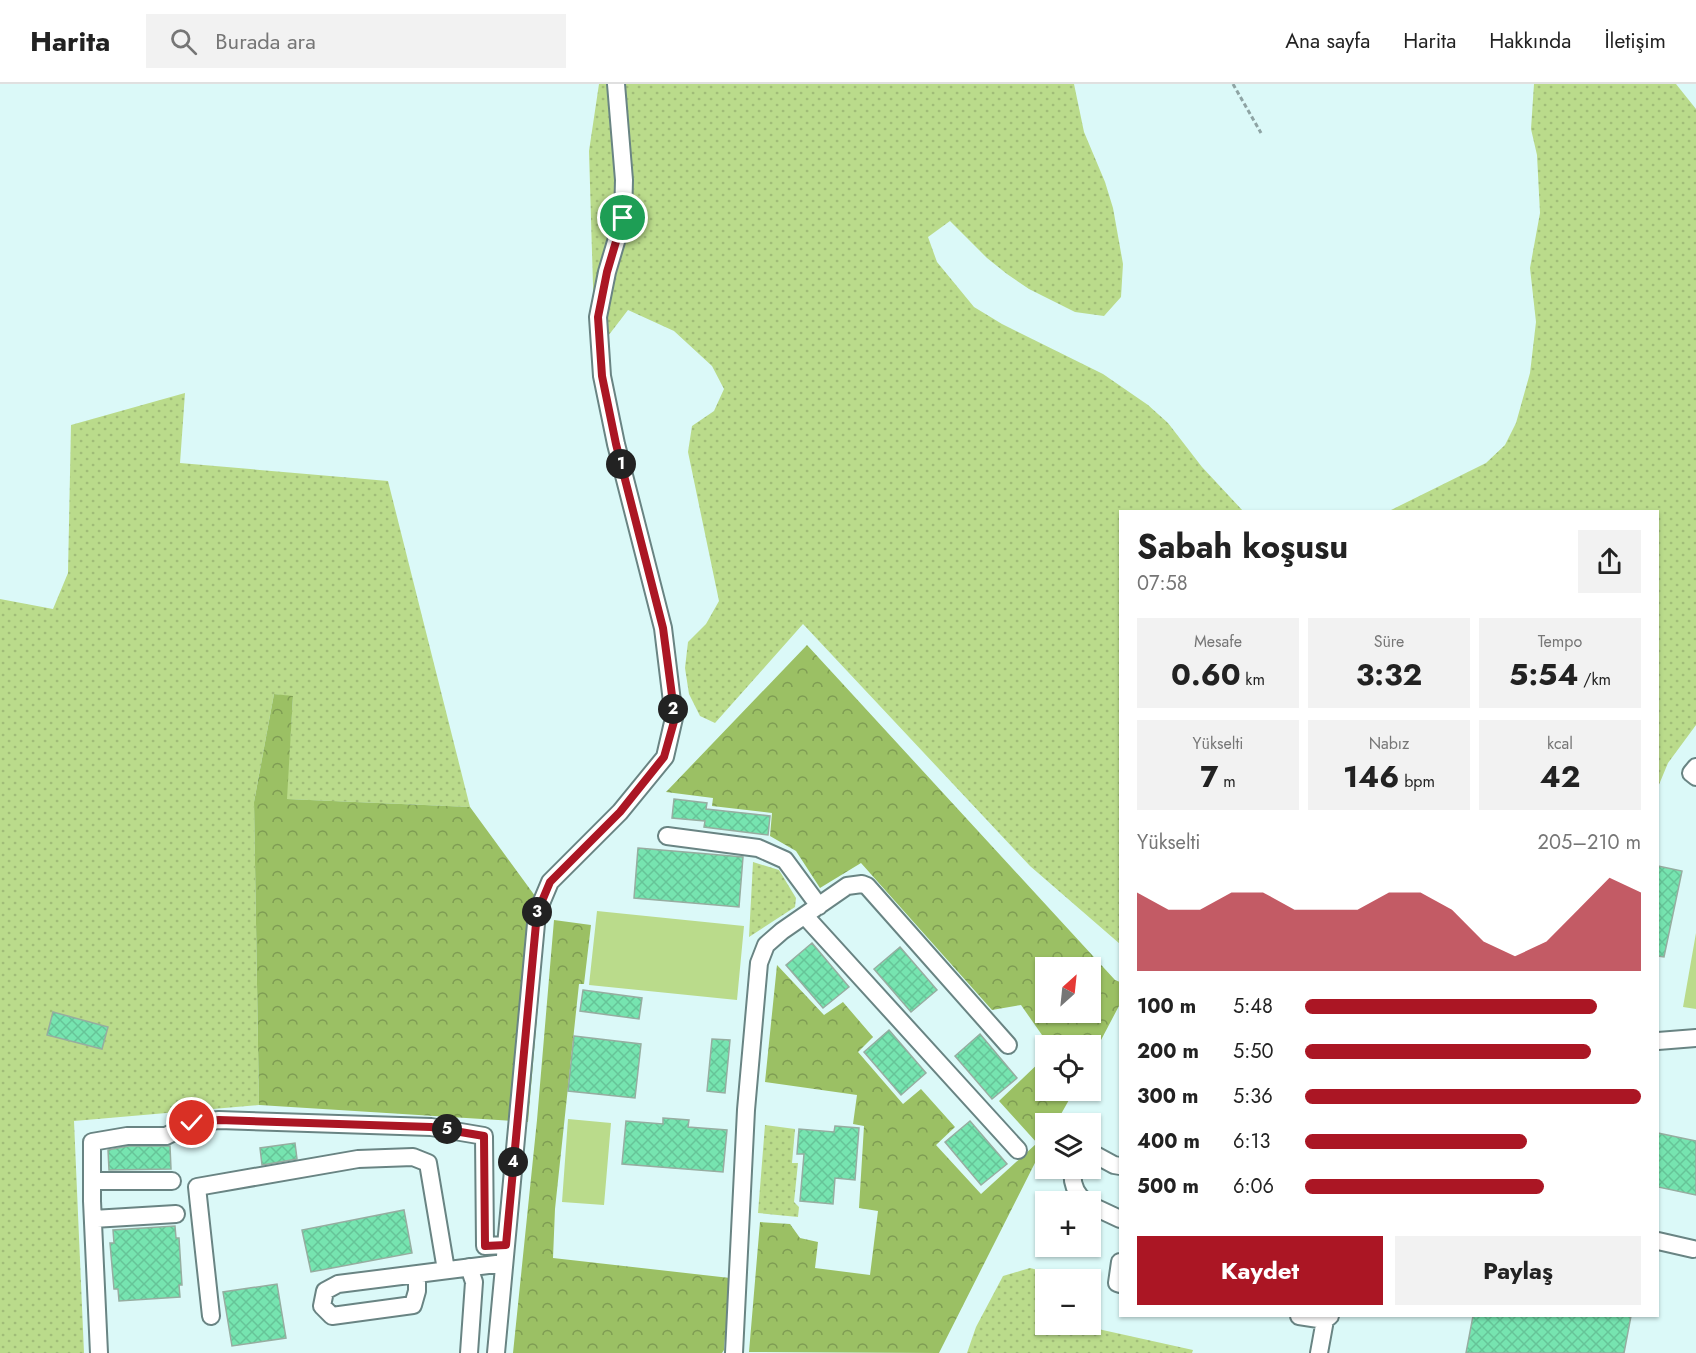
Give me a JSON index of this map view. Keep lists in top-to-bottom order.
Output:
{
  "north": "top right",
  "page": {
    "header": "Harita",
    "search": "Burada ara",
    "nav": [
      "Ana sayfa",
      "Harita",
      "Hakkında",
      "İletişim"
    ],
    "pins": [
      "1",
      "2",
      "3",
      "5",
      "4"
    ],
    "heading": ["Sabah koşusu", "07:58"],
    "stats": [
      ["Mesafe", "0.60 km"],
      ["Süre", "3:32"],
      ["Tempo", "5:54 /km"],
      ["Yükselti", "7 m"],
      ["Nabız", "146 bpm"],
      ["kcal", "42"]
    ],
    "chart": ["Yükselti", "205–210 m"],
    "map_buttons": ["+", "−"],
    "list": [
      {
        "name": "100 m",
        "note": "5:48"
      },
      {
        "name": "200 m",
        "note": "5:50"
      },
      {
        "name": "300 m",
        "note": "5:36"
      },
      {
        "name": "400 m",
        "note": "6:13"
      },
      {
        "name": "500 m",
        "note": "6:06"
      }
    ],
    "buttons": ["Kaydet", "Paylaş"]
  }
}
